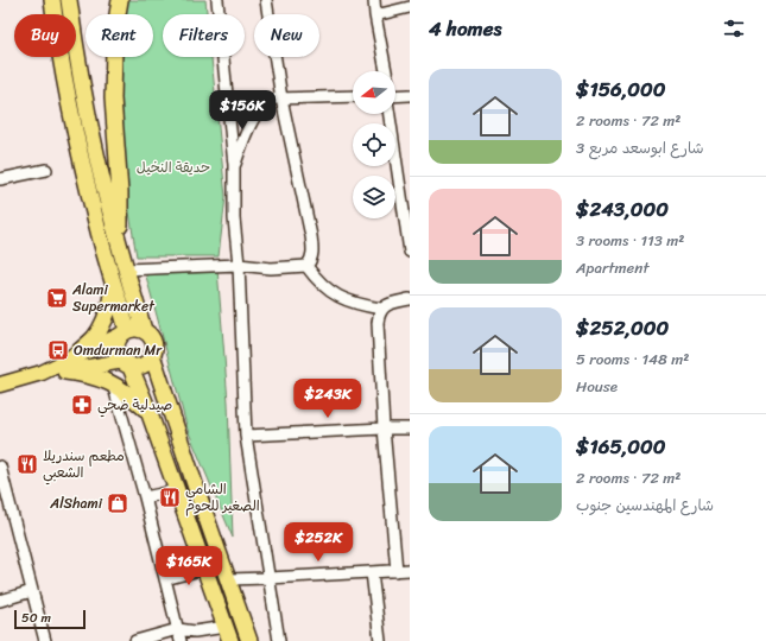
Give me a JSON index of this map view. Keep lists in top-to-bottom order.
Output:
{
  "parks": ["حديقة النخيل"],
  "places": {
    "supermarket": ["Alami Supermarket"],
    "bus stop": ["Omdurman Mr"],
    "pharmacy": ["صيدلية ضحي"],
    "restaurant": ["مطعم سندريلا الشعبي", "الشامي الصغير للحوم"],
    "shop": ["AlShami"]
  },
  "scale_bar": "50 m",
  "north": "left",
  "page": {
    "heading": "4 homes",
    "chip": [
      "Buy",
      "Rent",
      "Filters",
      "New"
    ],
    "list": [
      {
        "name": "$156,000",
        "note": "2 rooms · 72 m² · شارع ابوسعد مربع 3"
      },
      {
        "name": "$243,000",
        "note": "3 rooms · 113 m² · Apartment"
      },
      {
        "name": "$252,000",
        "note": "5 rooms · 148 m² · House"
      },
      {
        "name": "$165,000",
        "note": "2 rooms · 72 m² · شارع المهندسين جنوب"
      }
    ],
    "price": [
      "$156K",
      "$243K",
      "$252K",
      "$165K"
    ],
    "scale": "50 m"
  }
}
